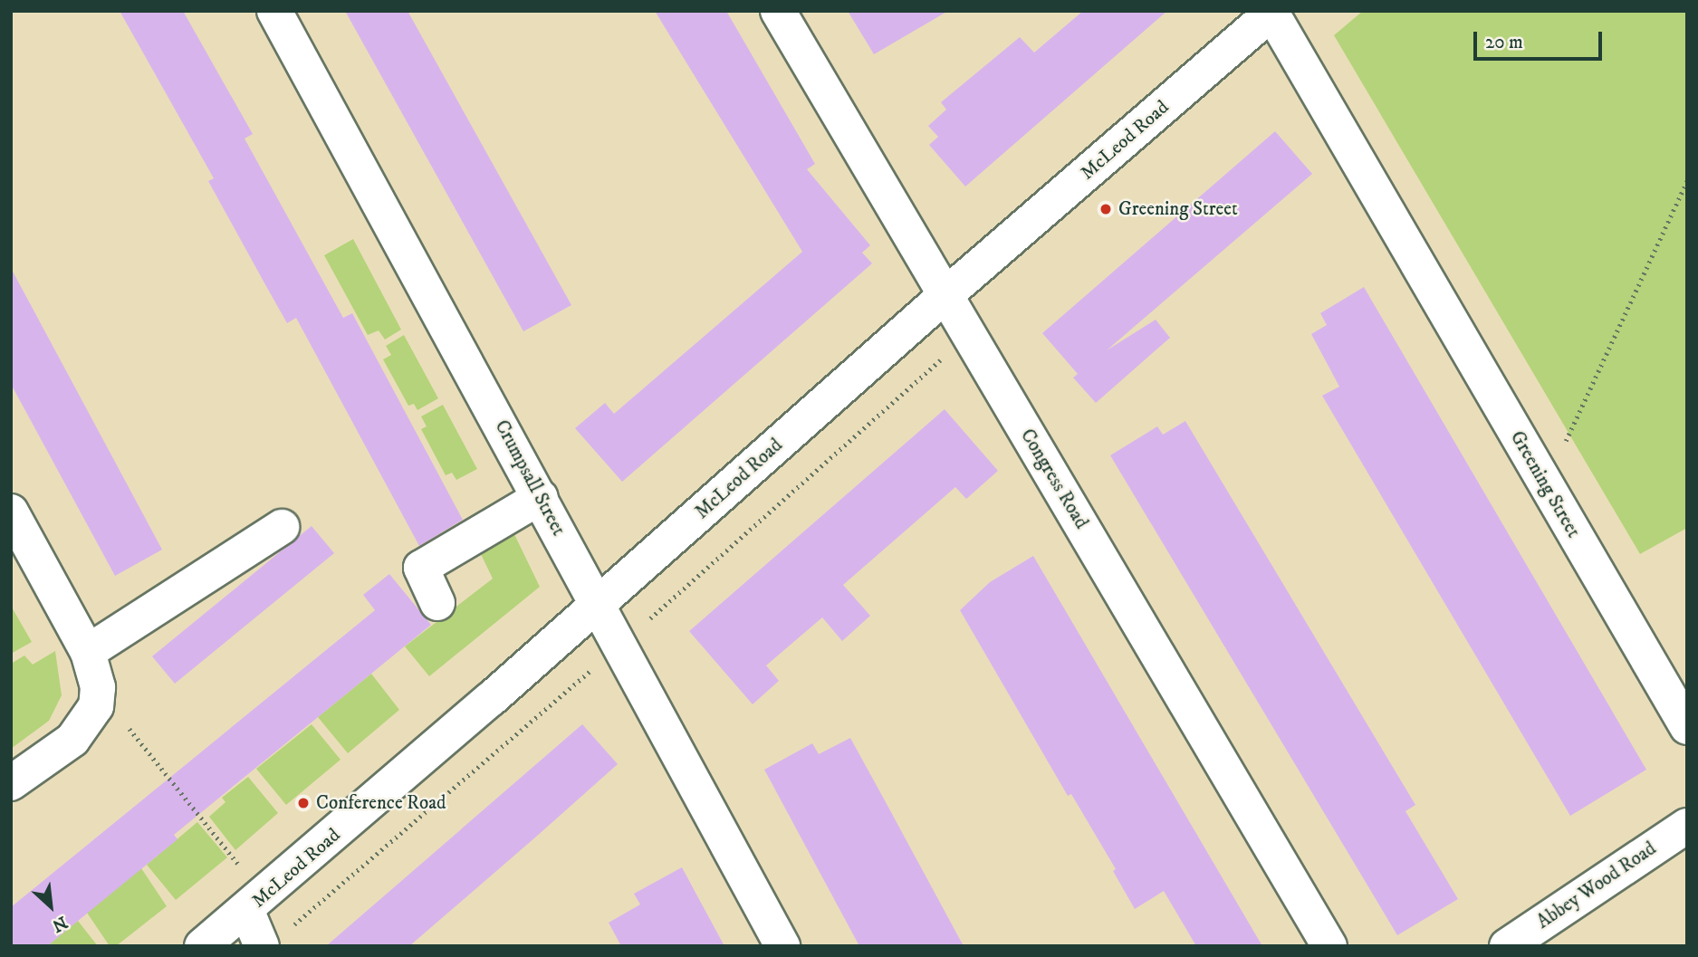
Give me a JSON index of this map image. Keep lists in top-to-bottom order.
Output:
{
  "streets": {
    "street": [
      "McLeod Road",
      "Crumpsall Street",
      "Congress Road",
      "Greening Street",
      "Abbey Wood Road"
    ]
  },
  "crossings": [
    ["McLeod Road", "Crumpsall Street"],
    ["McLeod Road", "Congress Road"],
    ["McLeod Road", "Greening Street"]
  ],
  "places": ["Greening Street", "Conference Road"],
  "scale_bar": "20 m",
  "north": "bottom right"
}
